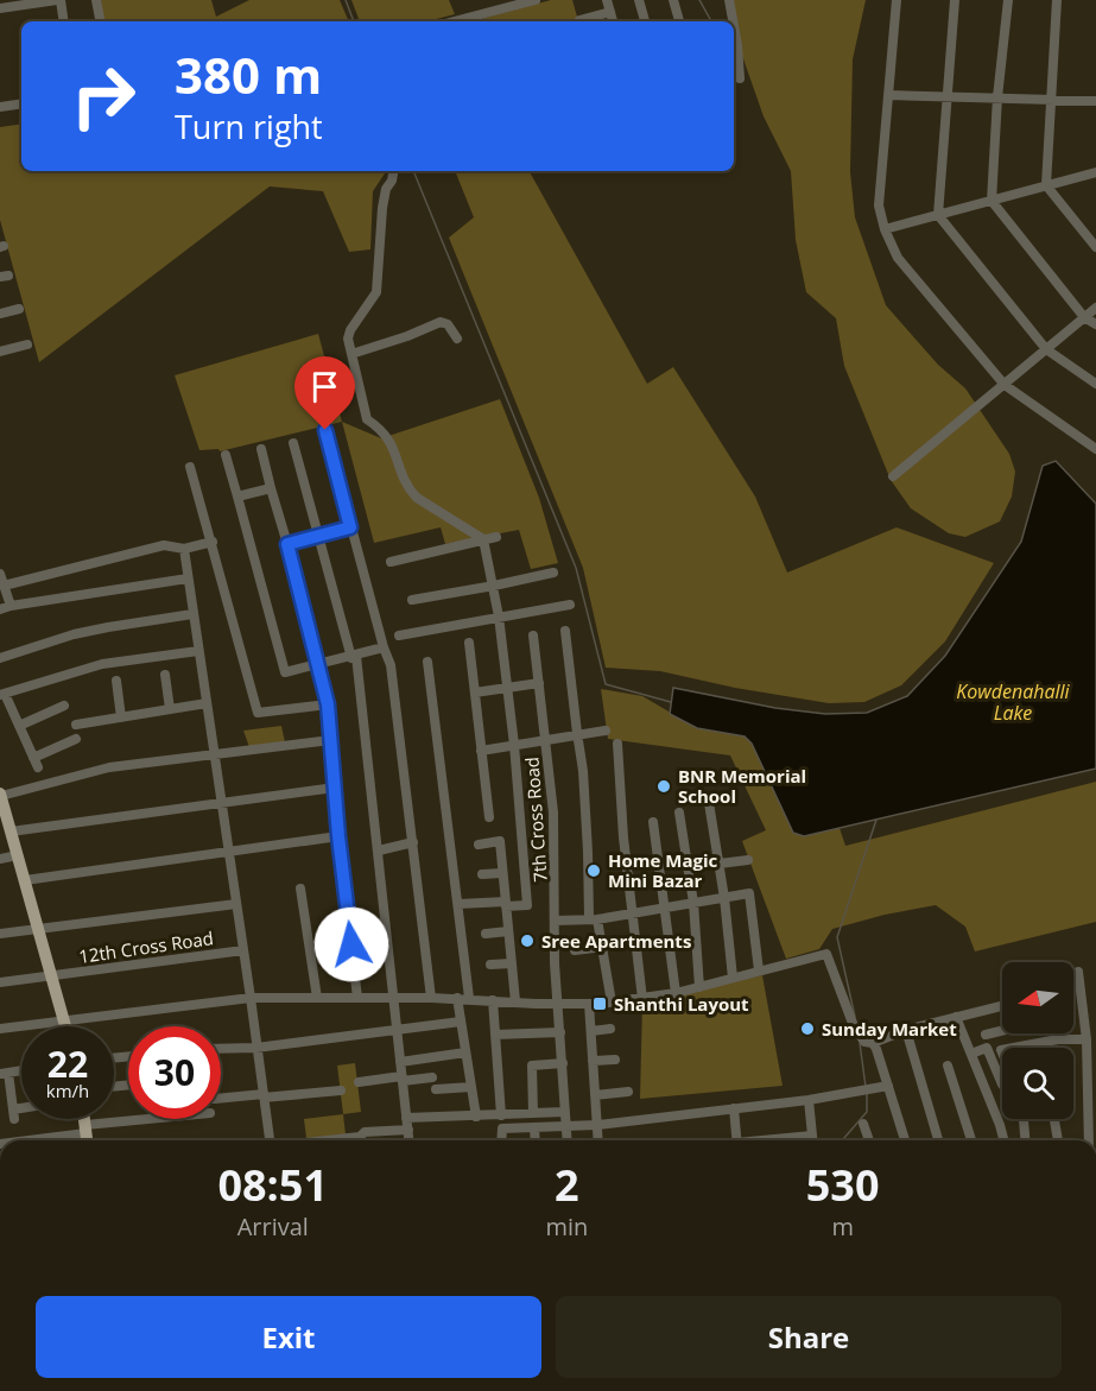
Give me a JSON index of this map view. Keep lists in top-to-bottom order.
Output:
{
  "streets": {
    "street": ["7th Cross Road", "12th Cross Road"]
  },
  "water": ["Kowdenahalli Lake"],
  "places": {
    "other": [
      "BNR Memorial School",
      "Home Magic Mini Bazar",
      "Sree Apartments",
      "Sunday Market"
    ],
    "transit": ["Shanthi Layout"]
  },
  "north": "left",
  "page": {
    "turn": ["380 m", "Turn right"],
    "speed": "22 km/h",
    "limit": "30",
    "eta": [
      "08:51",
      "Arrival",
      "2",
      "min",
      "530",
      "m"
    ],
    "buttons": ["Exit", "Share"]
  }
}
